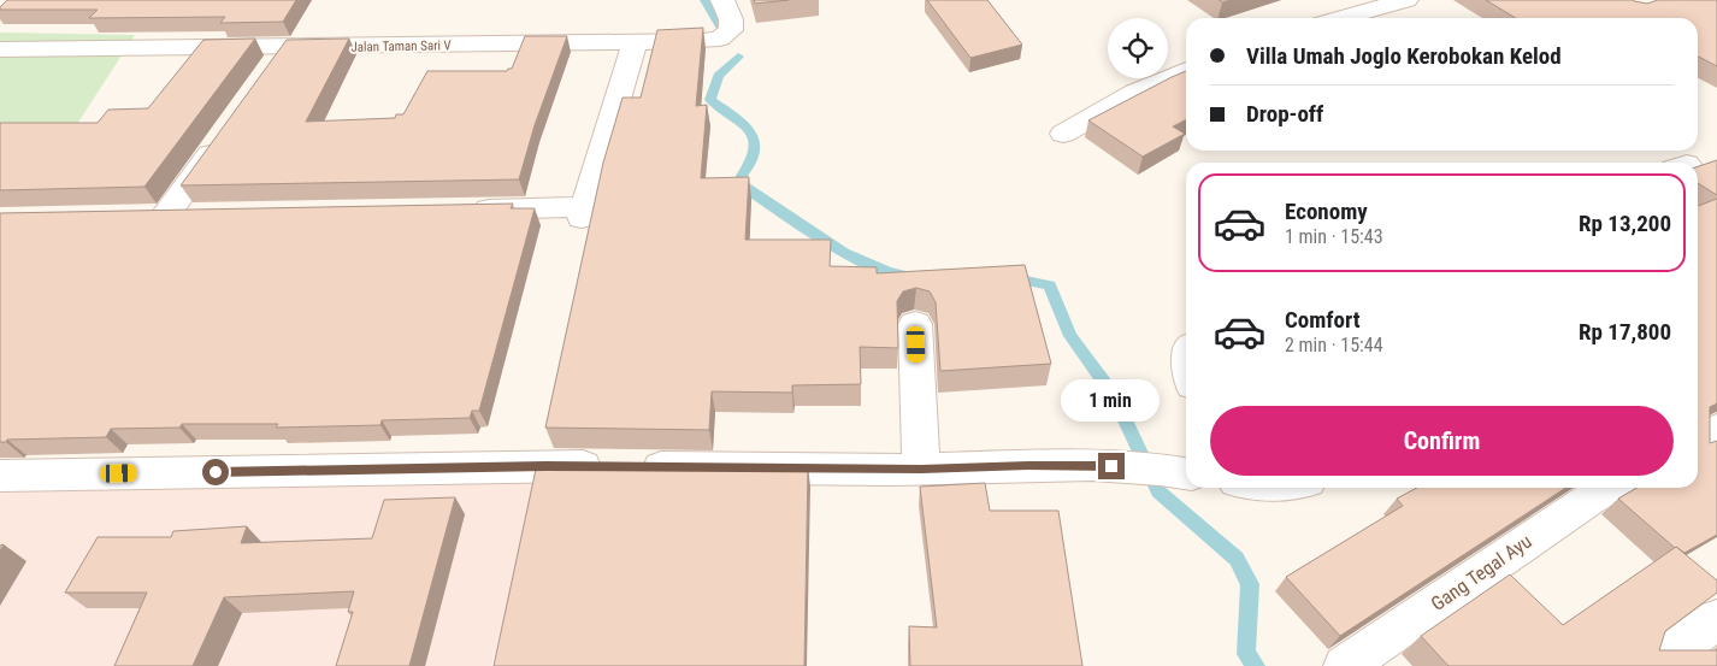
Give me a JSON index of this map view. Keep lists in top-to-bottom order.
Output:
{
  "streets": {
    "street": ["Jalan Taman Sari V", "Gang Tegal Ayu"]
  },
  "page": {
    "banner": ["Villa Umah Joglo Kerobokan Kelod", "Drop-off"],
    "list": [
      {
        "name": "Economy",
        "note": "1 min · 15:43",
        "value": "Rp 13,200"
      },
      {
        "name": "Comfort",
        "note": "2 min · 15:44",
        "value": "Rp 17,800"
      }
    ],
    "bubble": "1 min",
    "buttons": "Confirm"
  }
}
